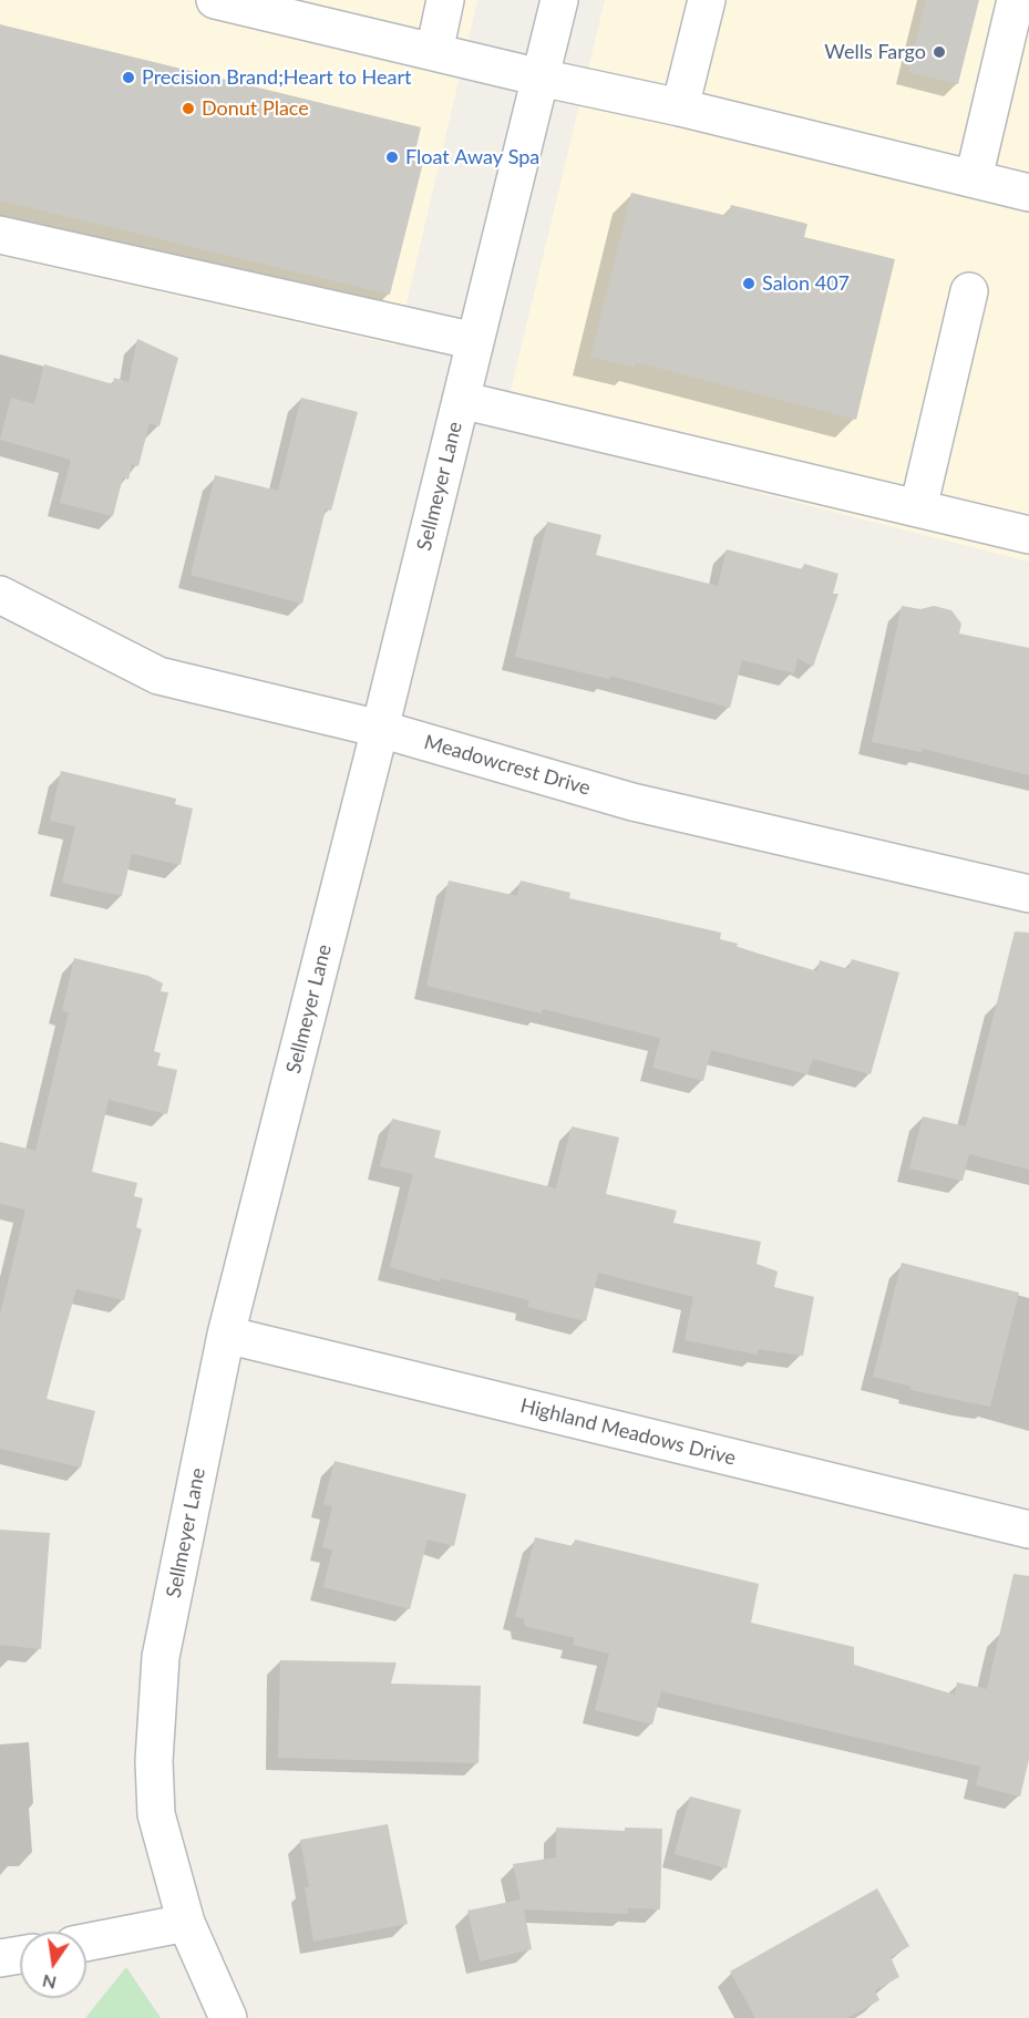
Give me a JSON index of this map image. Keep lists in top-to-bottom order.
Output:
{
  "streets": {
    "street": ["Sellmeyer Lane", "Meadowcrest Drive", "Highland Meadows Drive"]
  },
  "crossings": [
    ["Sellmeyer Lane", "Meadowcrest Drive"],
    ["Sellmeyer Lane", "Highland Meadows Drive"]
  ],
  "places": [
    "Wells Fargo",
    "Precision Brand;Heart to Heart",
    "Donut Place",
    "Float Away Spa",
    "Salon 407"
  ],
  "north": "bottom"
}
